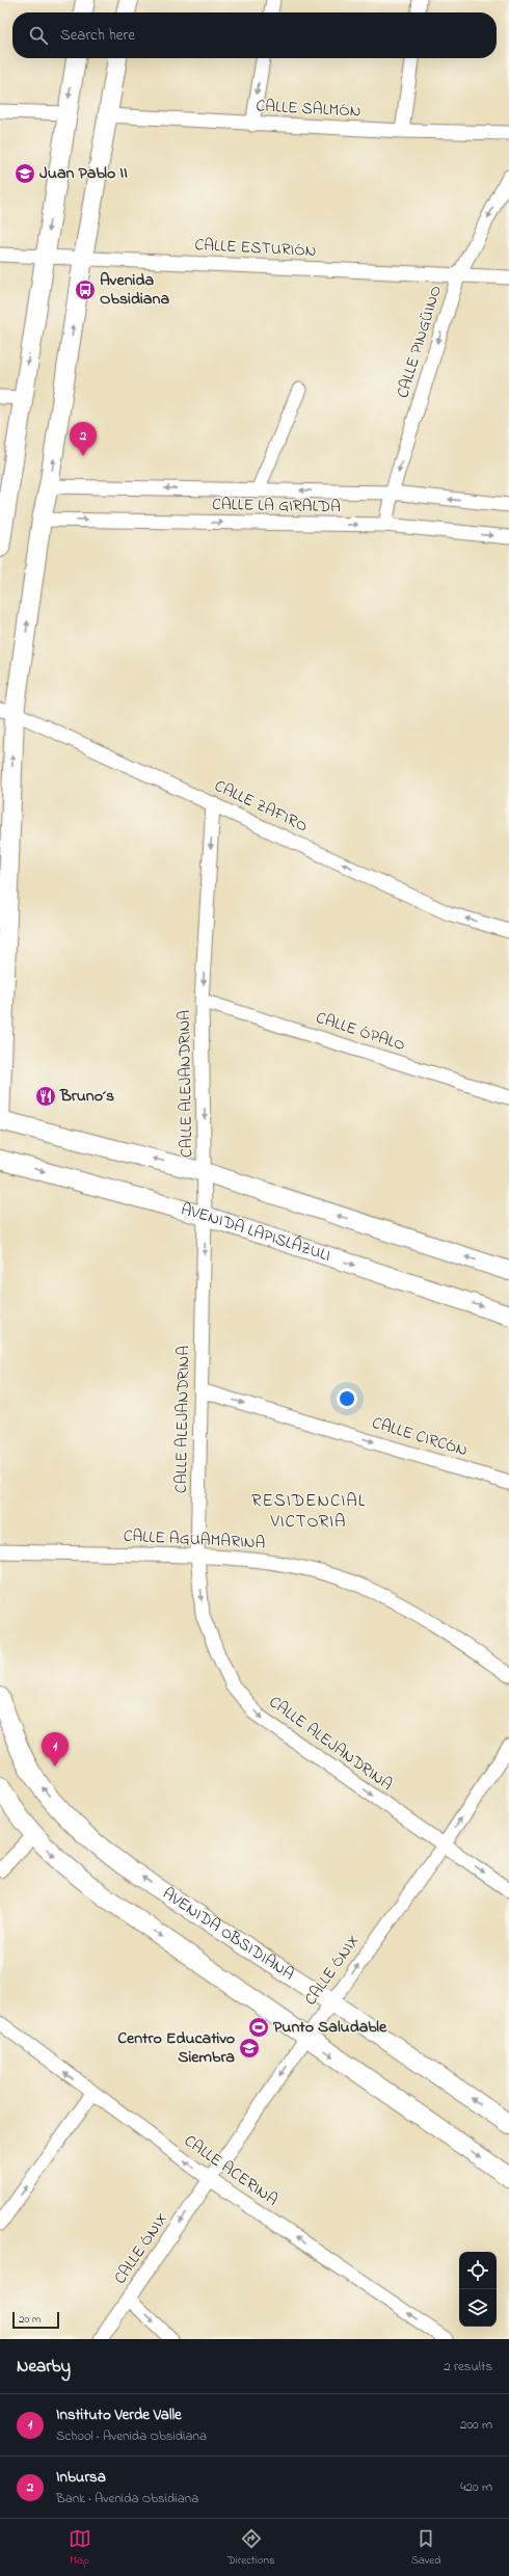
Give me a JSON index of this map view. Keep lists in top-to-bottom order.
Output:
{
  "streets": {
    "street": [
      "CALLE SALMÓN",
      "CALLE ESTURIÓN",
      "CALLE PINGÜINO",
      "CALLE LA GIRALDA",
      "CALLE ZAFIRO",
      "CALLE ÓPALO",
      "CALLE ALEJANDRINA",
      "AVENIDA LAPISLÁZULI",
      "CALLE CIRCÓN",
      "CALLE AGUAMARINA",
      "AVENIDA OBSIDIANA",
      "CALLE ÓNIX",
      "CALLE ACERINA"
    ]
  },
  "crossings": [
    ["CALLE ESTURIÓN", "CALLE PINGÜINO"],
    ["CALLE PINGÜINO", "CALLE LA GIRALDA"],
    ["CALLE ZAFIRO", "CALLE ALEJANDRINA"],
    ["CALLE ÓPALO", "CALLE ALEJANDRINA"],
    ["CALLE ALEJANDRINA", "AVENIDA LAPISLÁZULI"],
    ["CALLE ALEJANDRINA", "CALLE CIRCÓN"],
    ["CALLE ALEJANDRINA", "CALLE AGUAMARINA"],
    ["CALLE ALEJANDRINA", "CALLE ÓNIX"],
    ["AVENIDA OBSIDIANA", "CALLE ÓNIX"],
    ["CALLE ÓNIX", "CALLE ACERINA"]
  ],
  "one_way": [
    "CALLE PINGÜINO",
    "CALLE ZAFIRO",
    "CALLE ALEJANDRINA",
    "CALLE CIRCÓN",
    "CALLE ACERINA"
  ],
  "districts": ["RESIDENCIAL VICTORIA"],
  "places": {
    "school or university": ["Juan Pablo II", "Centro Educativo Siembra"],
    "bus stop": ["Avenida Obsidiana"],
    "restaurant": ["Bruno´s"],
    "sports": ["Punto Saludable"]
  },
  "scale_bar": "20 m",
  "page": {
    "search": "Search here",
    "pins": ["2", "1"],
    "scale": "20 m",
    "heading": ["Nearby", "2 results"],
    "list": [
      {
        "mark": "1",
        "name": "Instituto Verde Valle",
        "note": "School · Avenida Obsidiana",
        "value": "200 m"
      },
      {
        "mark": "2",
        "name": "Inbursa",
        "note": "Bank · Avenida Obsidiana",
        "value": "420 m"
      }
    ],
    "nav": ["Map", "Directions", "Saved"]
  }
}
